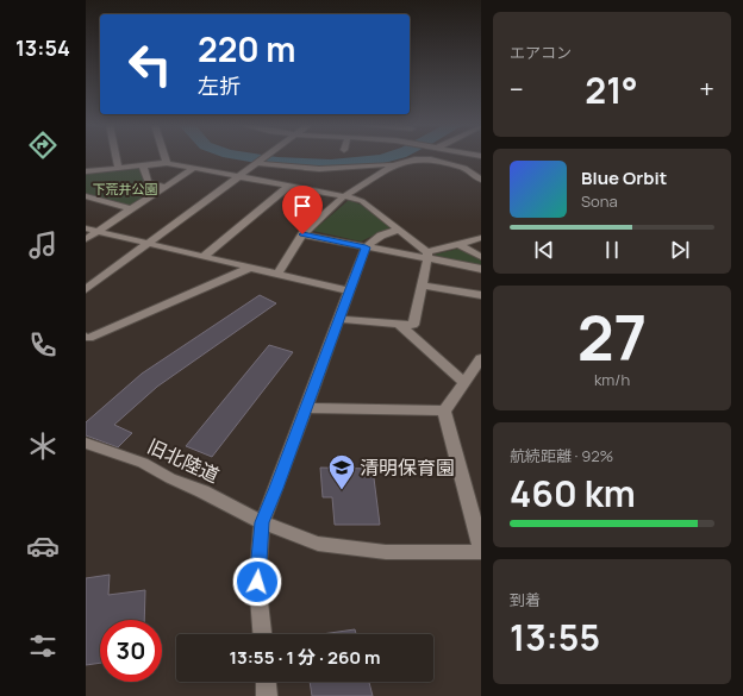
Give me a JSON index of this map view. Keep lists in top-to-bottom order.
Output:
{
  "streets": {
    "street": ["旧北陸道"]
  },
  "parks": ["下荒井公園"],
  "places": {
    "school or university": ["清明保育園"]
  },
  "page": {
    "tabs": "13:54",
    "tile": [
      "エアコン",
      ["27", "km/h"],
      ["航続距離 · 92%", "460 km"],
      ["到着", "13:55"]
    ],
    "turn": ["220 m", "左折"],
    "heat": ["−", "21°", "+"],
    "song": ["Blue Orbit", "Sona"],
    "limit": "30",
    "trip": "13:55 · 1 分 · 260 m"
  }
}
